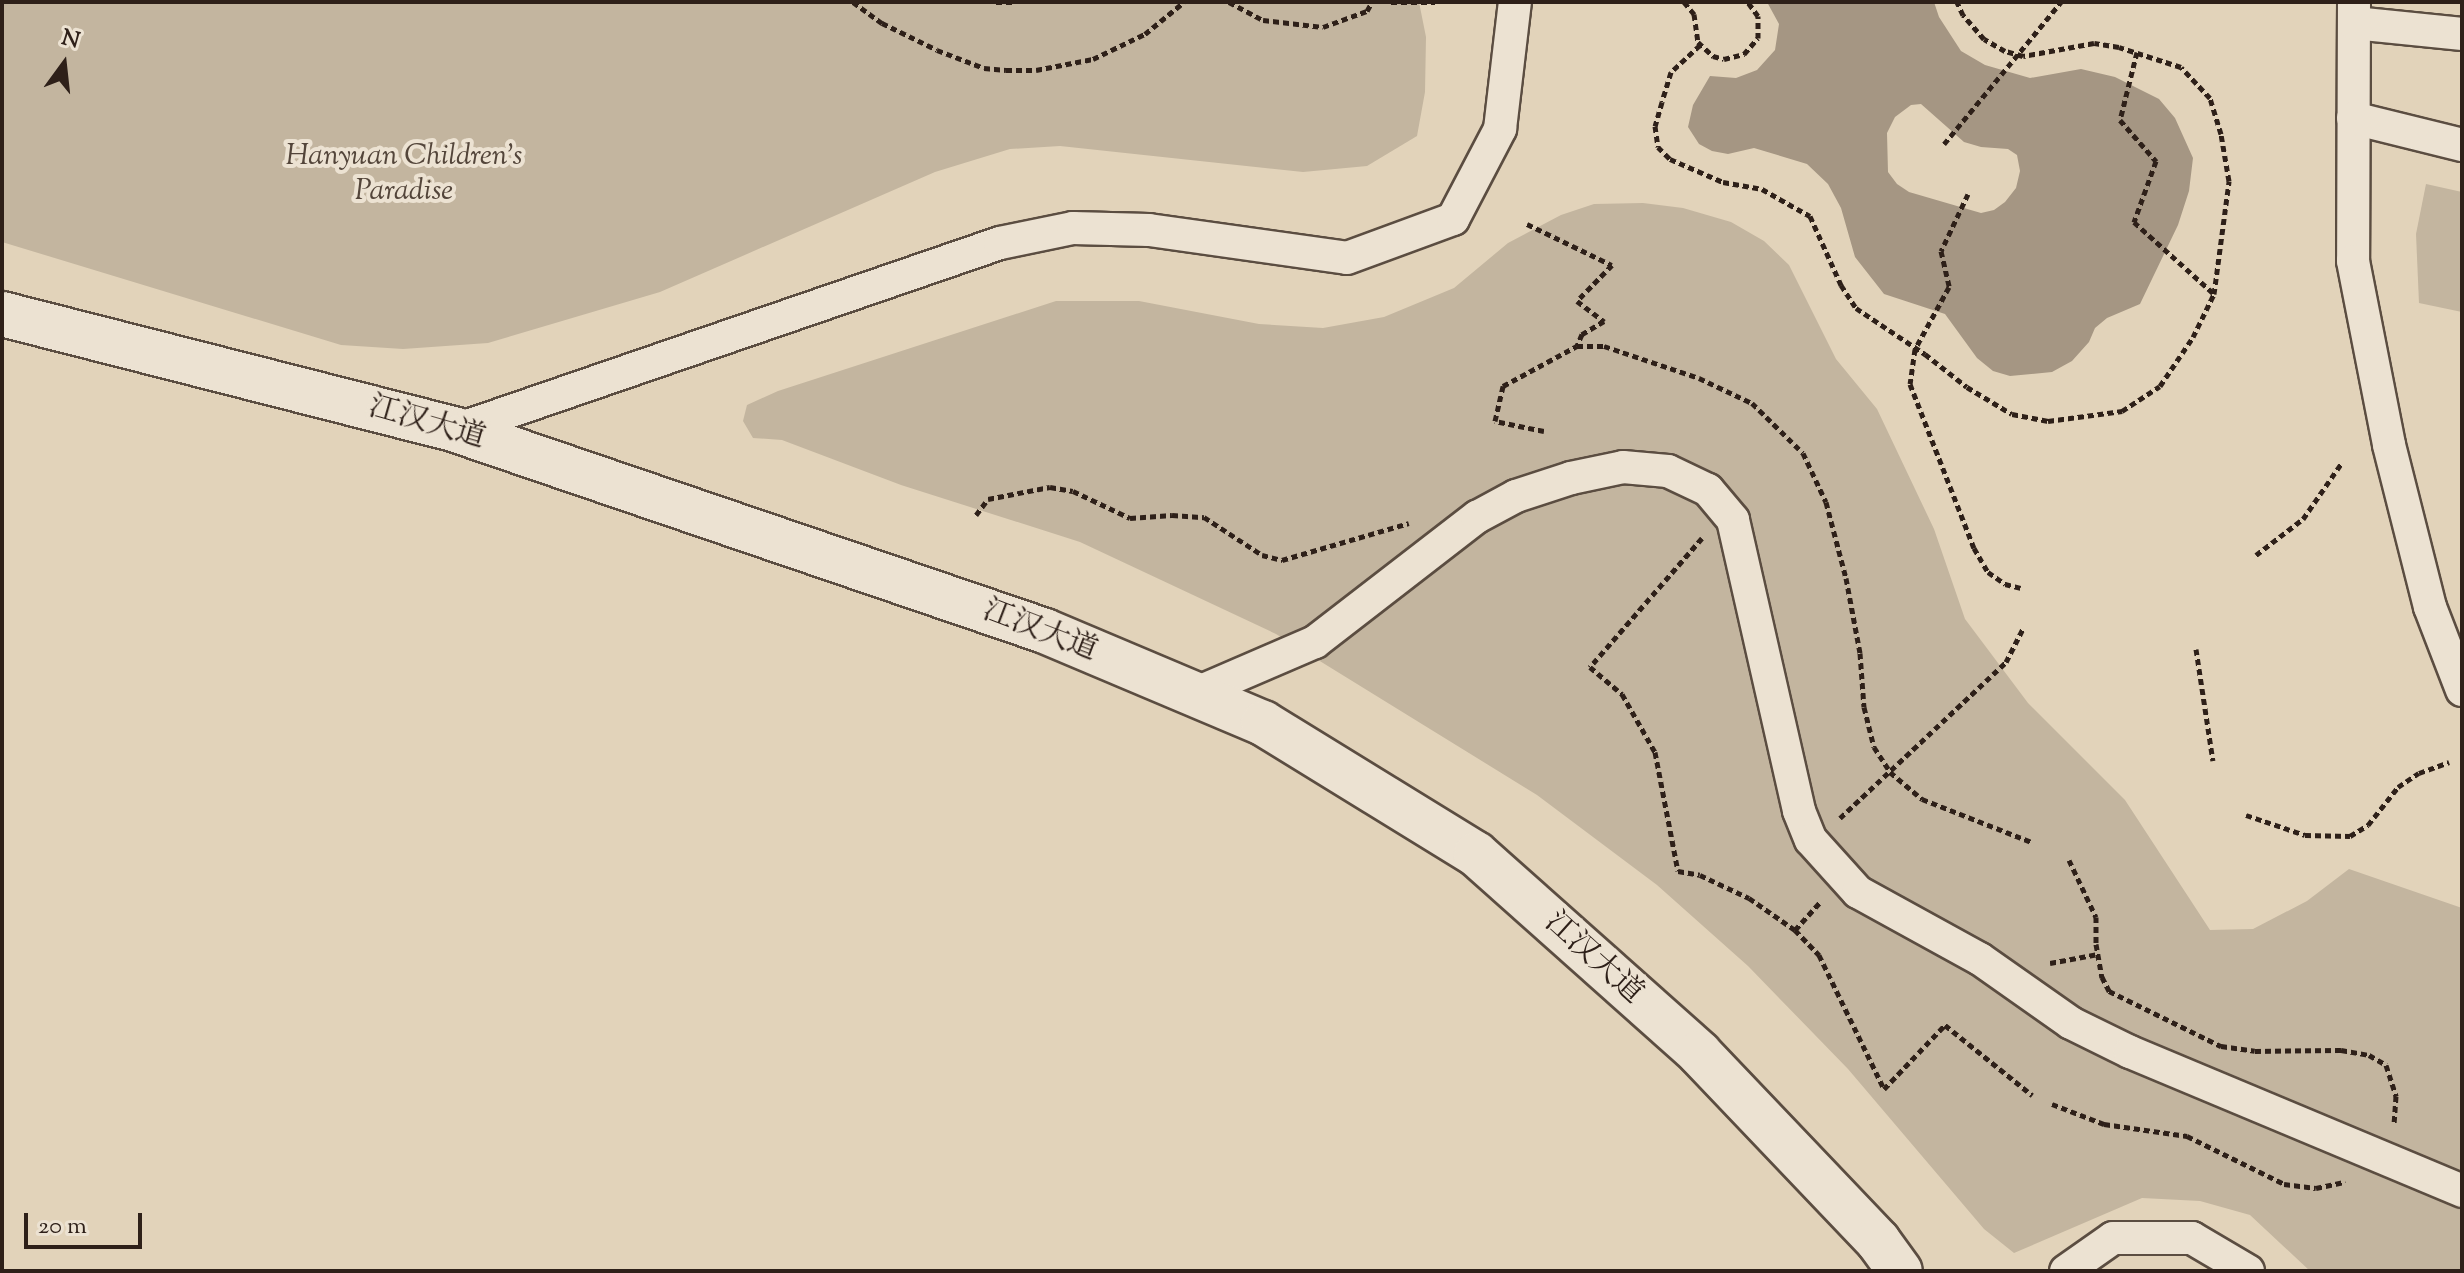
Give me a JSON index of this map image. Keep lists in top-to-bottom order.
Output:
{
  "streets": {
    "main road": ["江汉大道"]
  },
  "parks": ["Hanyuan Children's Paradise"],
  "scale_bar": "20 m",
  "north": "top"
}
